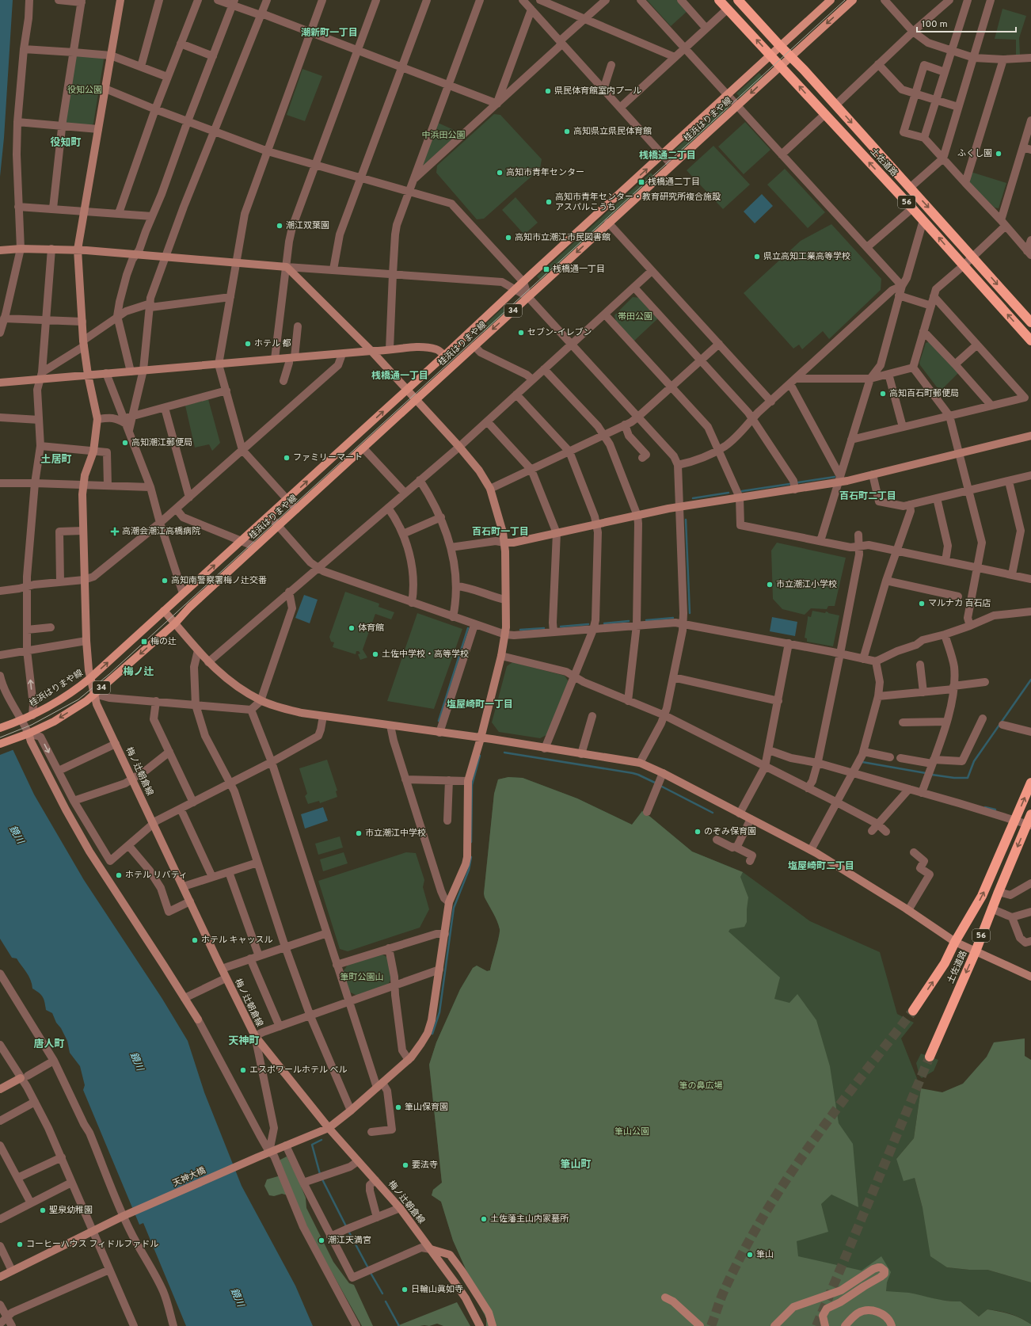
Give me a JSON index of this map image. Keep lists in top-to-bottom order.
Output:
{
  "streets": {
    "highway": ["土佐道路", "56"],
    "main road": ["桂浜はりまや線", "34"],
    "street": ["梅ノ辻朝倉線", "天神大橋"]
  },
  "crossings": [
    ["桂浜はりまや線", "土佐道路"],
    ["桂浜はりまや線", "梅ノ辻朝倉線"],
    ["桂浜はりまや線", "天神大橋"],
    ["梅ノ辻朝倉線", "天神大橋"]
  ],
  "districts": [
    "潮新町一丁目",
    "役知町",
    "桟橋通二丁目",
    "桟橋通一丁目",
    "土居町",
    "百石町二丁目",
    "百石町一丁目",
    "梅ノ辻",
    "塩屋崎町一丁目",
    "塩屋崎町二丁目",
    "天神町",
    "唐人町",
    "筆山町"
  ],
  "water": ["鏡川"],
  "parks": [
    "役知公園",
    "中浜田公園",
    "帯田公園",
    "筆町公園山",
    "筆の鼻広場",
    "筆山公園"
  ],
  "places": {
    "other": [
      "県民体育館室内プール",
      "高知県立県民体育館",
      "ふくし園",
      "高知市青年センター",
      "高知市青年センター・教育研究所複合施設 アスパルこうち",
      "潮江双葉園",
      "高知市立潮江市民図書館",
      "県立高知工業高等学校",
      "セブン-イレブン",
      "ホテル 都",
      "高知百石町郵便局",
      "高知潮江郵便局",
      "ファミリーマート",
      "高知南警察署梅ノ辻交番",
      "市立潮江小学校",
      "マルナカ 百石店",
      "体育館",
      "土佐中学校・高等学校",
      "のぞみ保育園",
      "市立潮江中学校",
      "ホテル リバティ",
      "ホテル キャッスル",
      "エスポワールホテル ベル",
      "筆山保育園",
      "要法寺",
      "聖泉幼稚園",
      "土佐藩主山内家墓所",
      "潮江天満宮",
      "コーヒーハウス フィドルファドル",
      "筆山",
      "日輪山眞如寺"
    ],
    "transit": ["桟橋通二丁目", "桟橋通一丁目", "梅の辻"],
    "health": ["高潮会潮江高橋病院"]
  },
  "scale_bar": "100 m"
}
